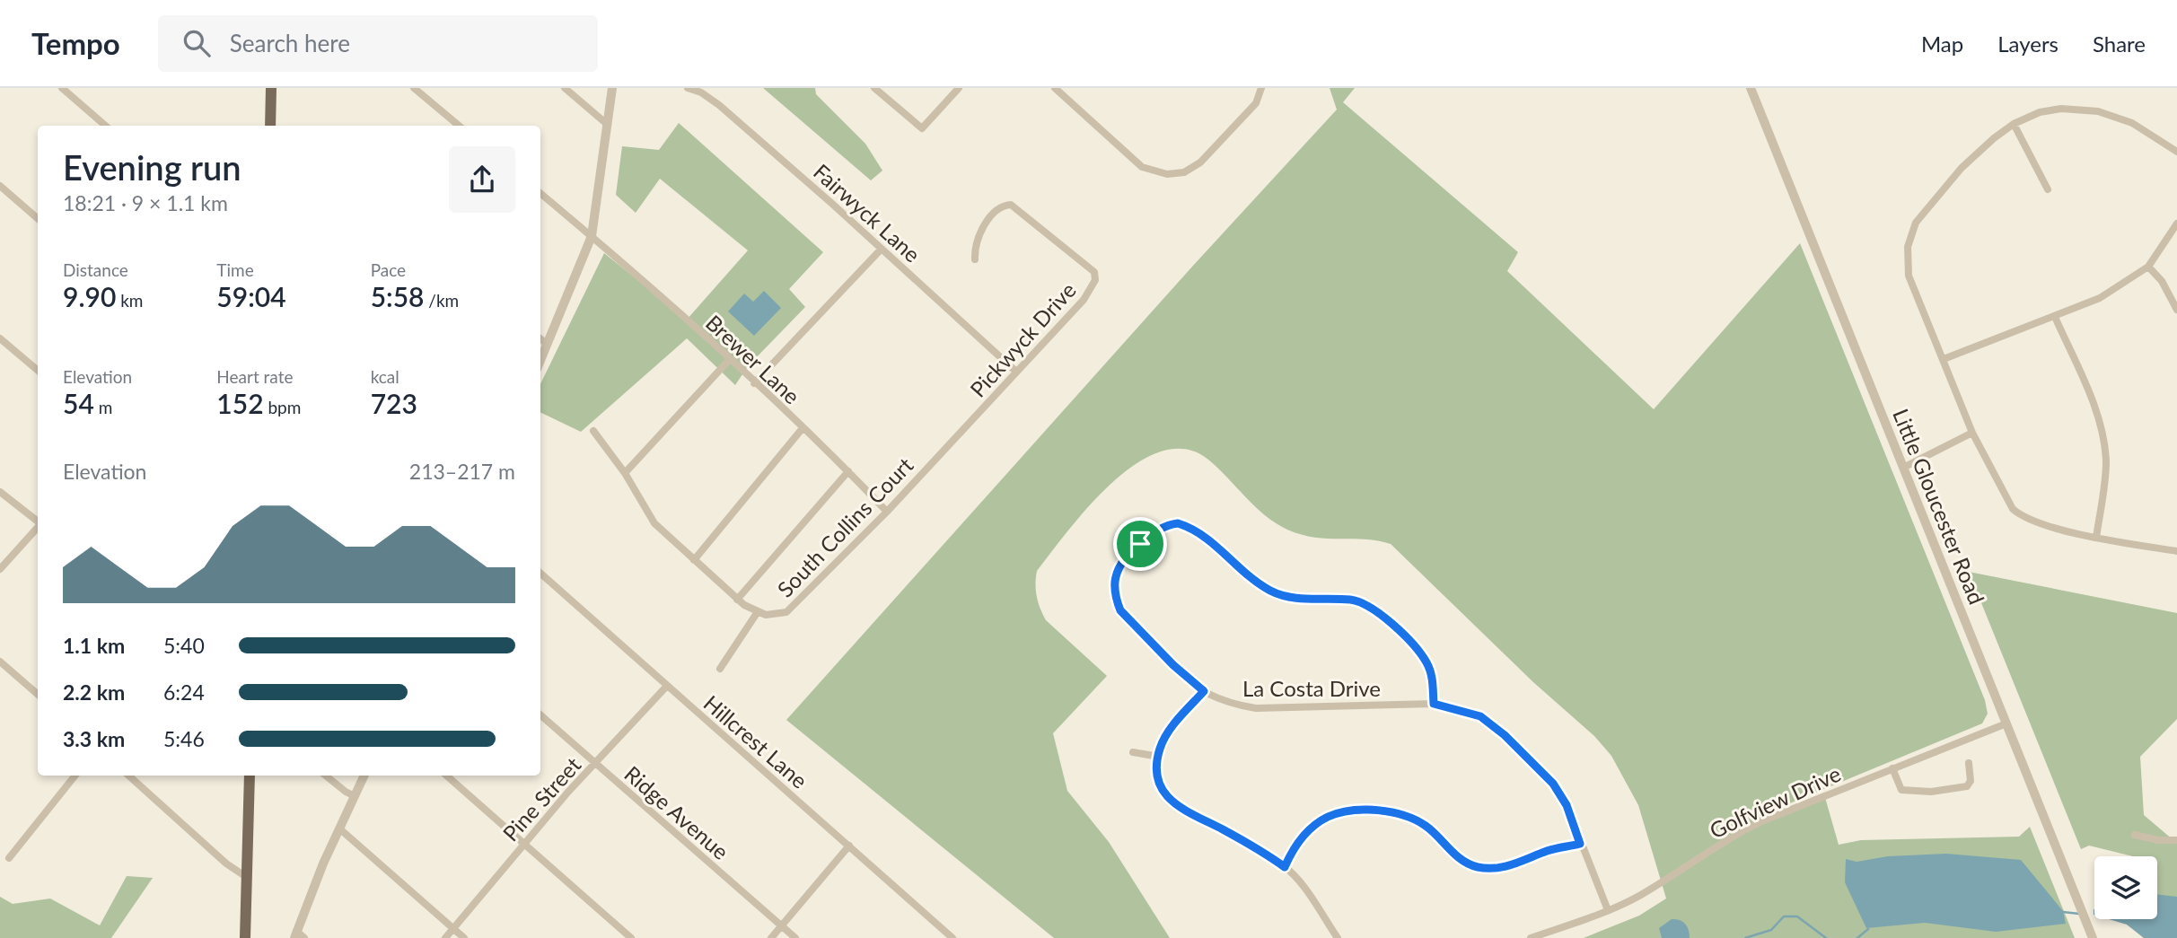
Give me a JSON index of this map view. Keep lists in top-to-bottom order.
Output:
{
  "streets": {
    "street": [
      "Fairwyck Lane",
      "Pickwyck Drive",
      "Brewer Lane",
      "Little Gloucester Road",
      "South Collins Court",
      "La Costa Drive",
      "Hillcrest Lane",
      "Pine Street",
      "Golfview Drive",
      "Ridge Avenue"
    ]
  },
  "crossings": [
    ["Fairwyck Lane", "Pickwyck Drive"],
    ["Pickwyck Drive", "South Collins Court"],
    ["Brewer Lane", "South Collins Court"],
    ["Little Gloucester Road", "Golfview Drive"],
    ["La Costa Drive", "Golfview Drive"],
    ["Hillcrest Lane", "Pine Street"],
    ["Pine Street", "Ridge Avenue"]
  ],
  "page": {
    "header": "Tempo",
    "search": "Search here",
    "nav": ["Map", "Layers", "Share"],
    "heading": ["Evening run", "18:21 · 9 × 1.1 km"],
    "stats": [
      ["Distance", "9.90 km"],
      ["Time", "59:04"],
      ["Pace", "5:58 /km"],
      ["Elevation", "54 m"],
      ["Heart rate", "152 bpm"],
      ["kcal", "723"]
    ],
    "chart": ["Elevation", "213–217 m"],
    "list": [
      {
        "name": "1.1 km",
        "note": "5:40"
      },
      {
        "name": "2.2 km",
        "note": "6:24"
      },
      {
        "name": "3.3 km",
        "note": "5:46"
      }
    ]
  }
}
